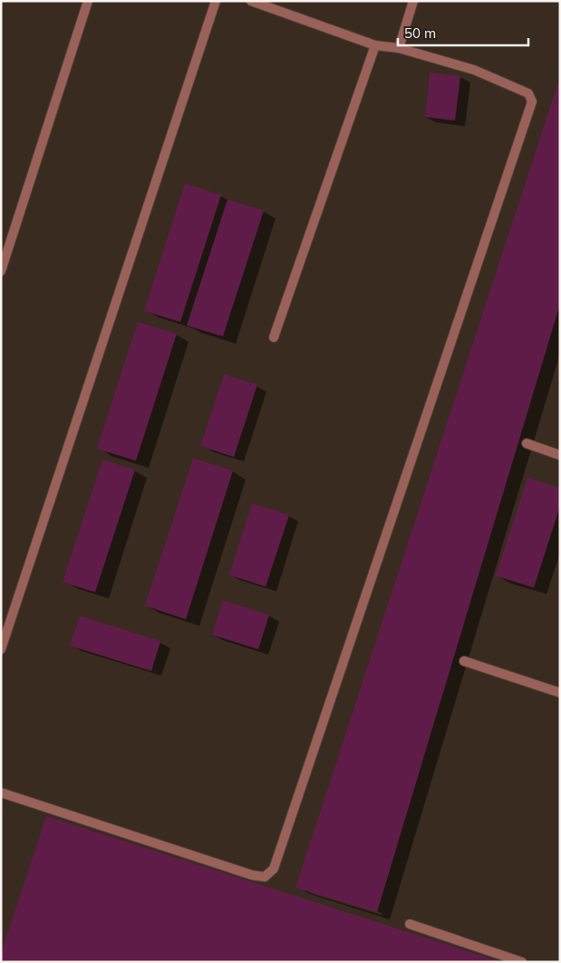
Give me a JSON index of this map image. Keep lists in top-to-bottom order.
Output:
{
  "scale_bar": "50 m"
}
